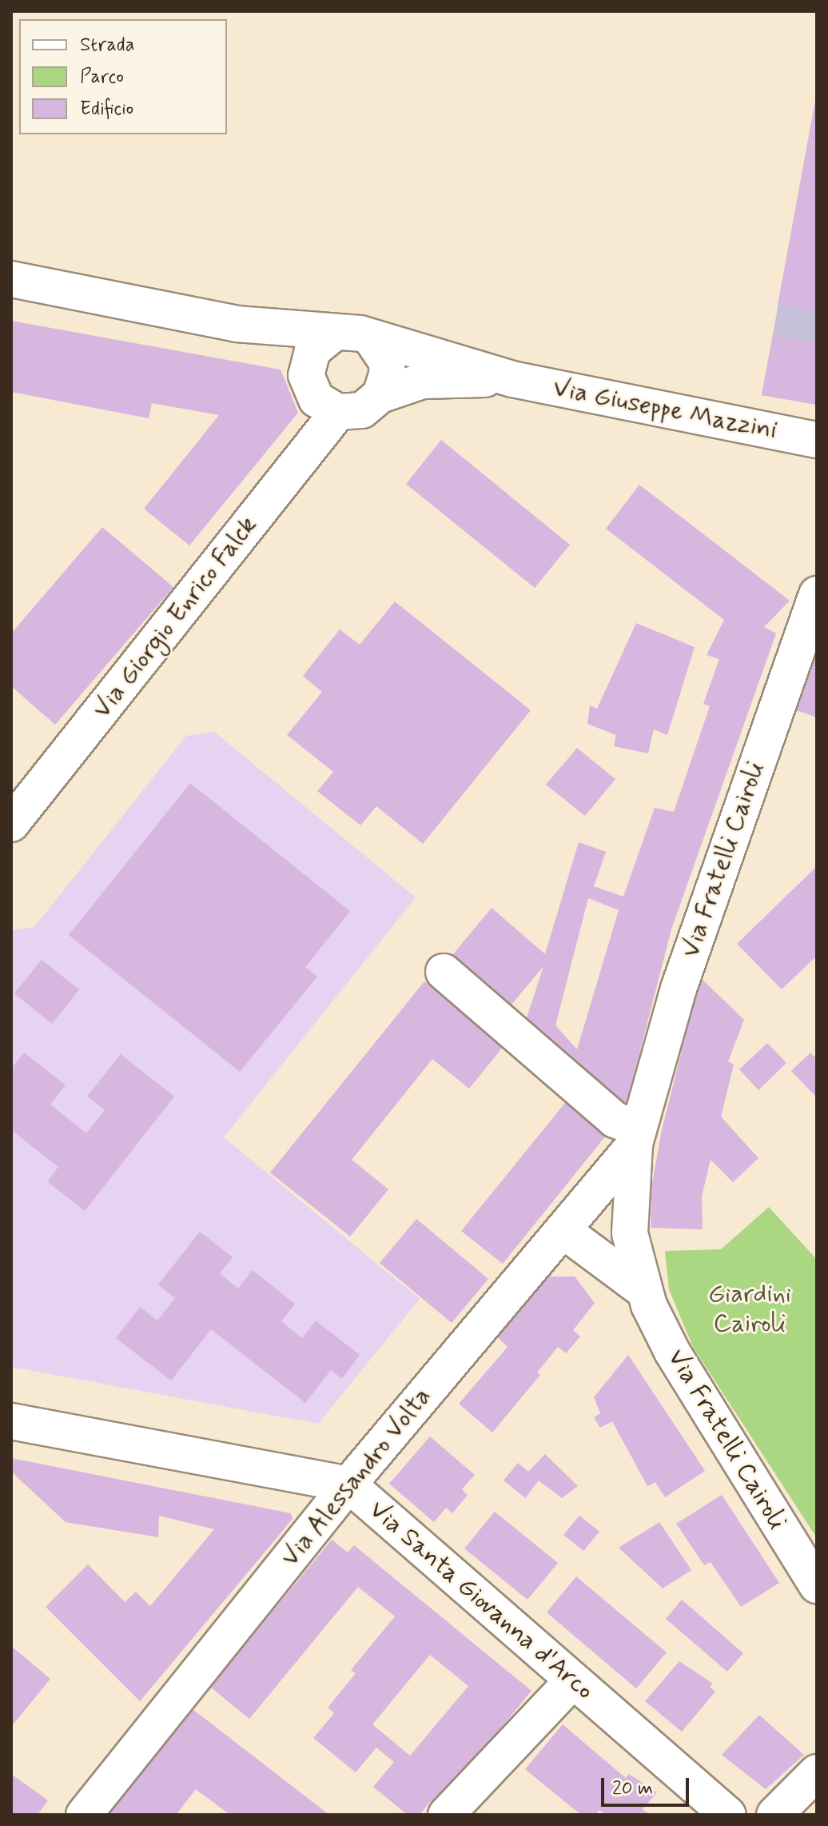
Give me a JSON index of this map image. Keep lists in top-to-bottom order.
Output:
{
  "streets": {
    "street": [
      "Via Giuseppe Mazzini",
      "Via Giorgio Enrico Falck",
      "Via Fratelli Cairoli",
      "Via Alessandro Volta",
      "Via Santa Giovanna d'Arco"
    ]
  },
  "crossings": [
    ["Via Giuseppe Mazzini", "Via Giorgio Enrico Falck"],
    ["Via Fratelli Cairoli", "Via Alessandro Volta"],
    ["Via Alessandro Volta", "Via Santa Giovanna d'Arco"]
  ],
  "parks": ["Giardini Cairoli"],
  "legend": ["Strada", "Parco", "Edificio"],
  "scale_bar": "20 m"
}
